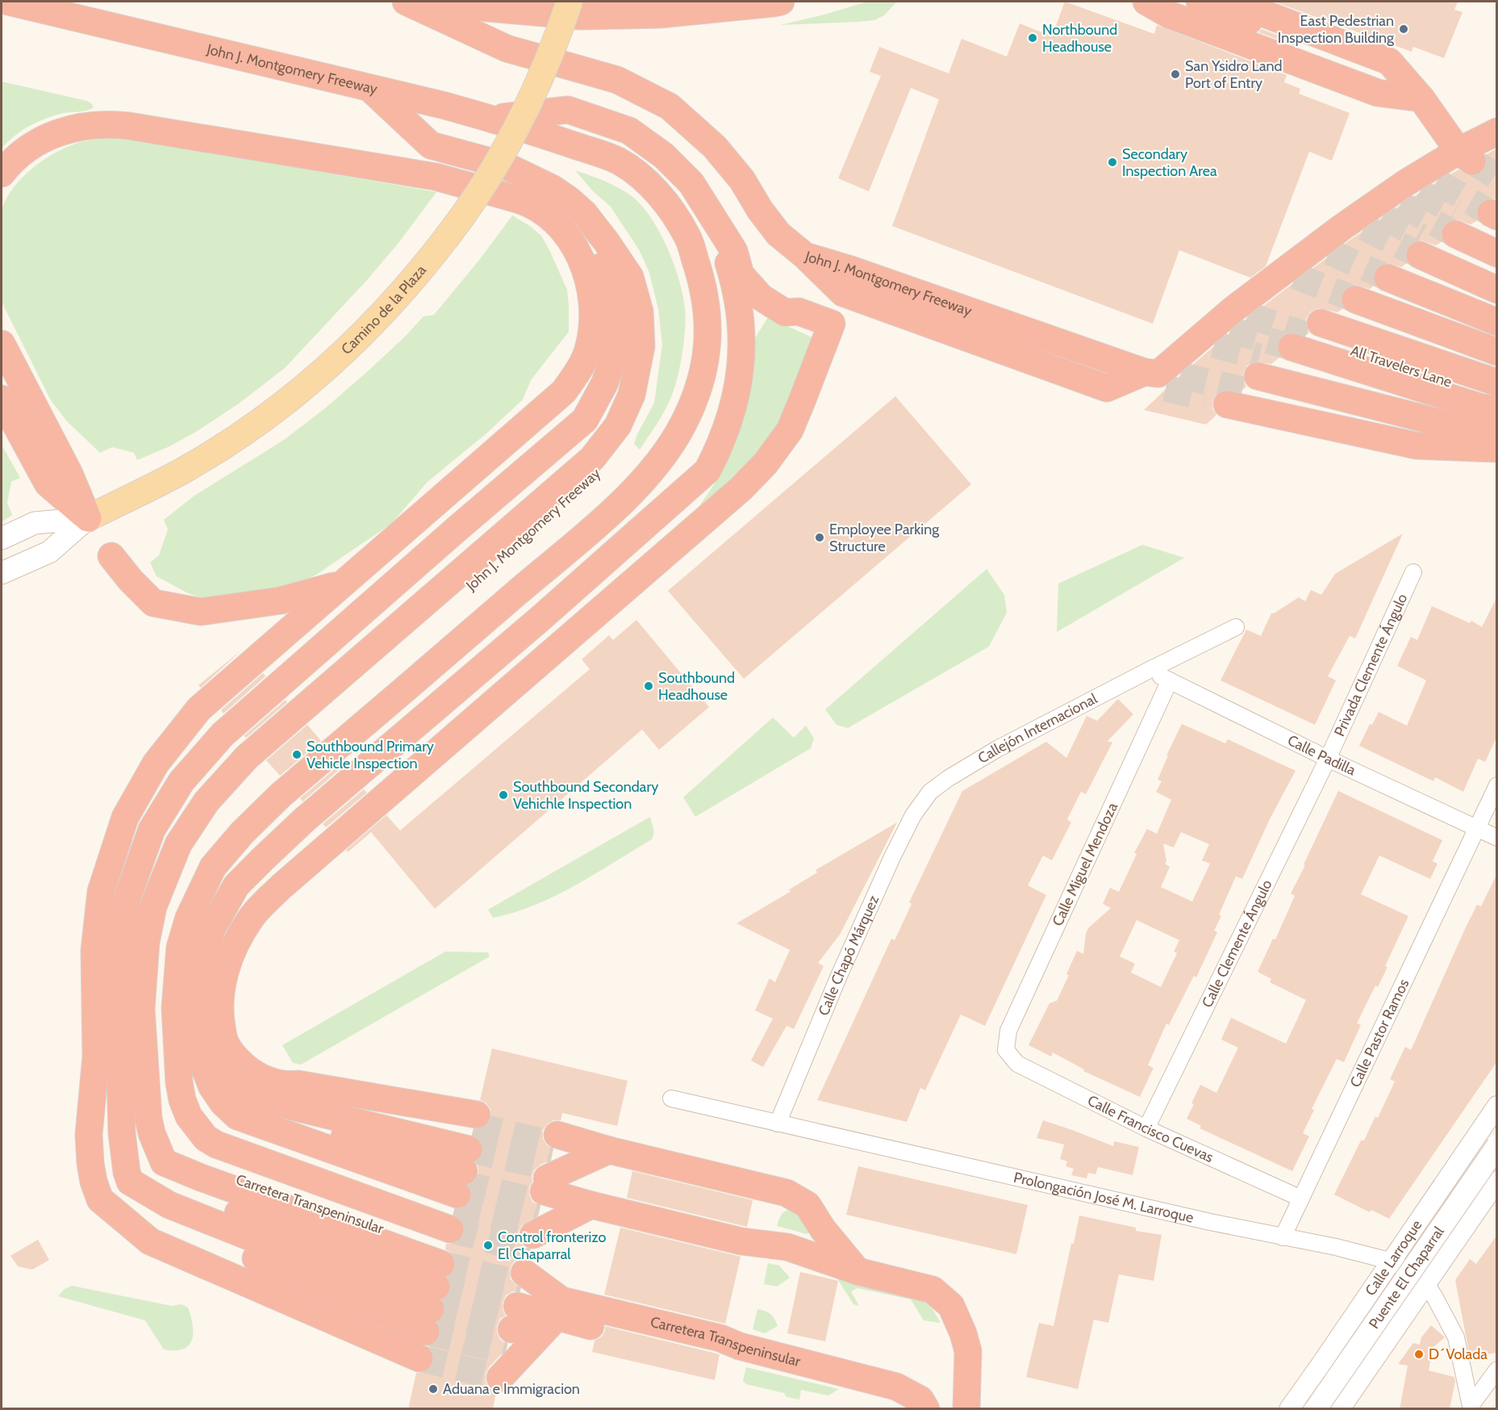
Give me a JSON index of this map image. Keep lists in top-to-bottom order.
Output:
{
  "streets": {
    "highway": ["John J. Montgomery Freeway", "All Travelers Lane", "Carretera Transpeninsular"],
    "main road": ["Camino de la Plaza", "Puente El Chaparral"],
    "street": [
      "Privada Clemente Ángulo",
      "Callejón Internacional",
      "Calle Padilla",
      "Calle Miguel Mendoza",
      "Calle Clemente Ángulo",
      "Calle Chapó Márquez",
      "Calle Pastor Ramos",
      "Calle Francisco Cuevas",
      "Prolongación José M. Larroque",
      "Calle Larroque"
    ]
  },
  "crossings": [
    ["Privada Clemente Ángulo", "Calle Padilla"],
    ["Privada Clemente Ángulo", "Calle Clemente Ángulo"],
    ["Callejón Internacional", "Calle Padilla"],
    ["Callejón Internacional", "Calle Chapó Márquez"],
    ["Calle Padilla", "Calle Miguel Mendoza"],
    ["Calle Padilla", "Calle Clemente Ángulo"],
    ["Calle Padilla", "Calle Pastor Ramos"],
    ["Calle Miguel Mendoza", "Calle Francisco Cuevas"],
    ["Calle Clemente Ángulo", "Calle Francisco Cuevas"],
    ["Calle Chapó Márquez", "Prolongación José M. Larroque"],
    ["Calle Pastor Ramos", "Calle Francisco Cuevas"],
    ["Calle Pastor Ramos", "Prolongación José M. Larroque"],
    ["Prolongación José M. Larroque", "Calle Larroque"]
  ],
  "places": [
    "East Pedestrian Inspection Building",
    "Northbound Headhouse",
    "San Ysidro Land Port of Entry",
    "Secondary Inspection Area",
    "Employee Parking Structure",
    "Southbound Headhouse",
    "Southbound Primary Vehicle Inspection",
    "Southbound Secondary Vehichle Inspection",
    "Control fronterizo El Chaparral",
    "D´Volada",
    "Aduana e Immigracion"
  ]
}
